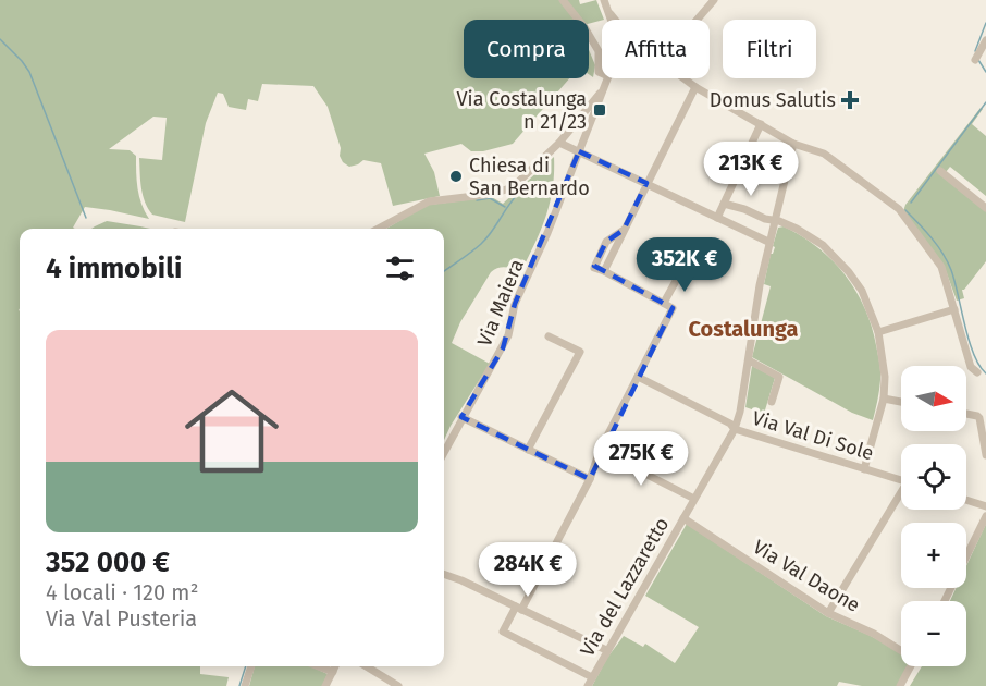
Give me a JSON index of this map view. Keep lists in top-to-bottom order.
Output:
{
  "streets": {
    "street": [
      "Via Maiera",
      "Via Val Di Sole",
      "Via Val Daone",
      "Via del Lazzaretto"
    ]
  },
  "crossings": [
    ["Via Val Di Sole", "Via del Lazzaretto"],
    ["Via Val Daone", "Via del Lazzaretto"]
  ],
  "districts": ["Costalunga"],
  "places": {
    "health": ["Domus Salutis"],
    "transit": ["Via Costalunga n 21/23"],
    "other": ["Chiesa di San Bernardo"]
  },
  "north": "right",
  "page": {
    "chip": ["Compra", "Affitta", "Filtri"],
    "price": [
      "213K €",
      "352K €",
      "275K €",
      "284K €"
    ],
    "heading": "4 immobili",
    "list": [
      {
        "name": "352 000 €",
        "note": "4 locali · 120 m² · Via Val Pusteria"
      }
    ],
    "map_buttons": ["+", "−"]
  }
}
